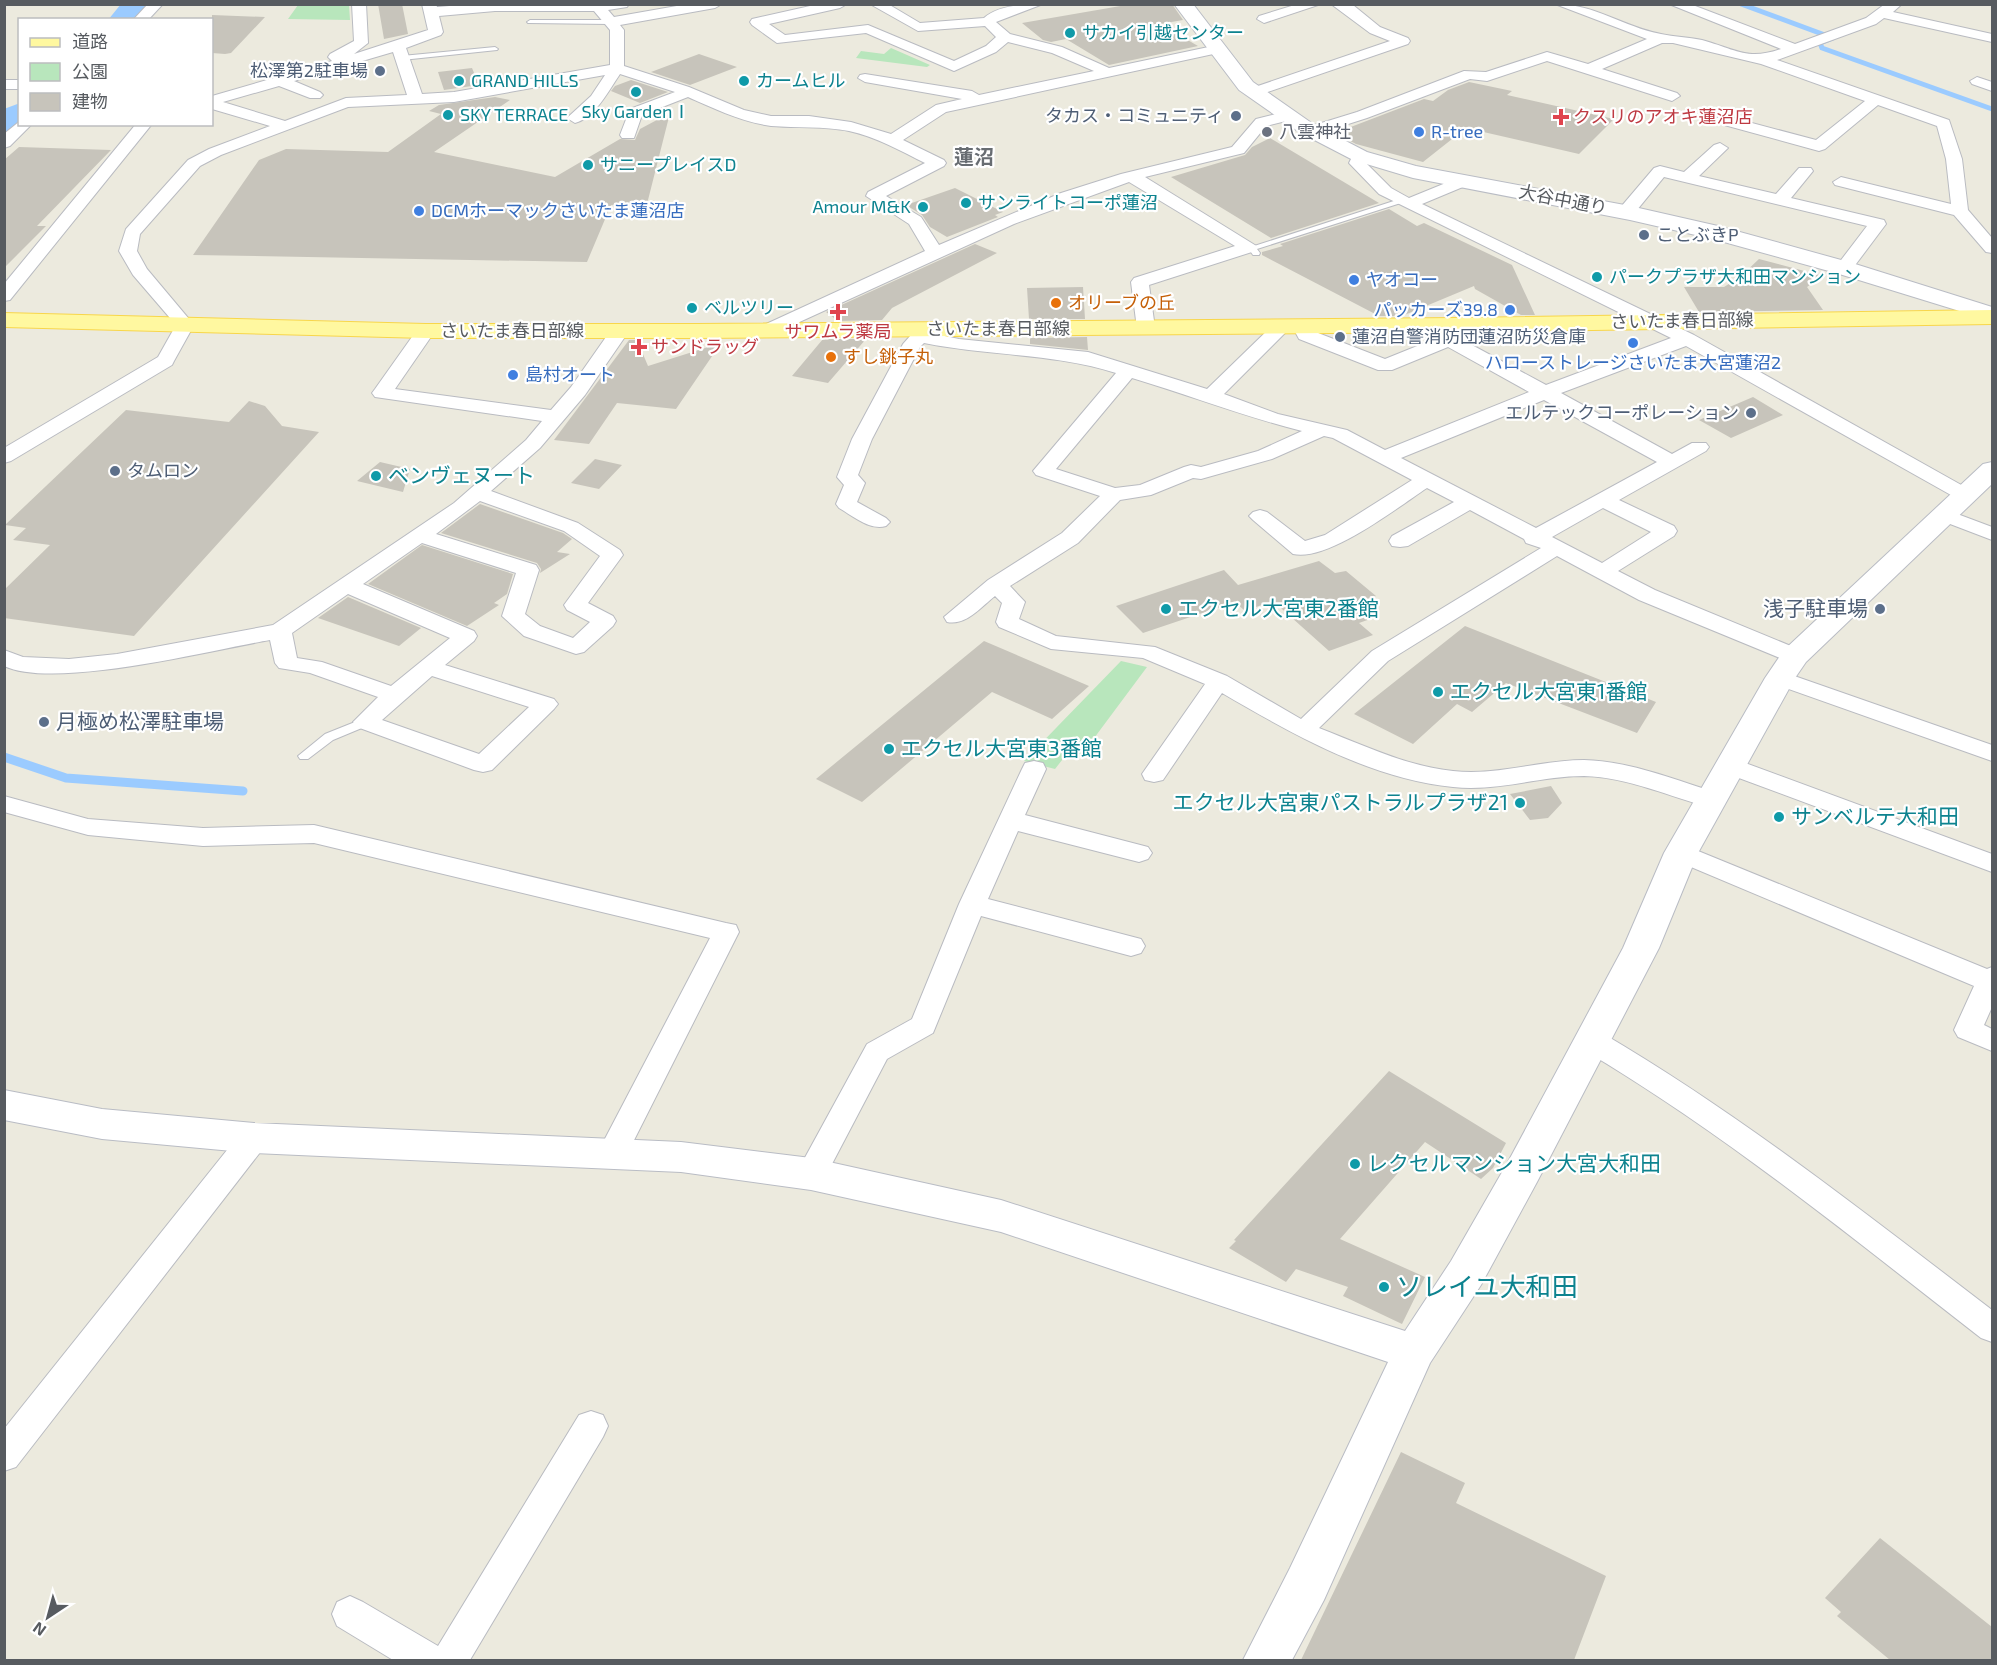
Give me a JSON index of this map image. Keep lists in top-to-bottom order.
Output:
{
  "streets": {
    "main road": ["さいたま春日部線"],
    "street": ["大谷中通り"]
  },
  "crossings": [
    ["大谷中通り", "さいたま春日部線"]
  ],
  "districts": ["蓮沼"],
  "places": {
    "other": [
      "サカイ引越センター",
      "松澤第2駐車場",
      "GRAND HILLS",
      "カームヒル",
      "Sky GardenⅠ",
      "SKY TERRACE",
      "タカス・コミュニティ",
      "八雲神社",
      "R-tree",
      "サニープレイスD",
      "サンライトコーポ蓮沼",
      "Amour M&K",
      "DCMホーマックさいたま蓮沼店",
      "ことぶきP",
      "パークプラザ大和田マンション",
      "ヤオコー",
      "オリーブの丘",
      "ベルツリー",
      "パッカーズ39.8",
      "蓮沼自警消防団蓮沼防災倉庫",
      "ハローストレージさいたま大宮蓮沼2",
      "すし銚子丸",
      "島村オート",
      "エルテックコーポレーション",
      "タムロン",
      "ベンヴェヌート",
      "エクセル大宮東2番館",
      "浅子駐車場",
      "エクセル大宮東1番館",
      "月極め松澤駐車場",
      "エクセル大宮東3番館",
      "エクセル大宮東パストラルプラザ21",
      "サンベルテ大和田",
      "レクセルマンション大宮大和田",
      "ソレイユ大和田"
    ],
    "health": ["クスリのアオキ蓮沼店", "サワムラ薬局", "サンドラッグ"]
  },
  "legend": ["道路", "公園", "建物"],
  "north": "bottom left"
}
